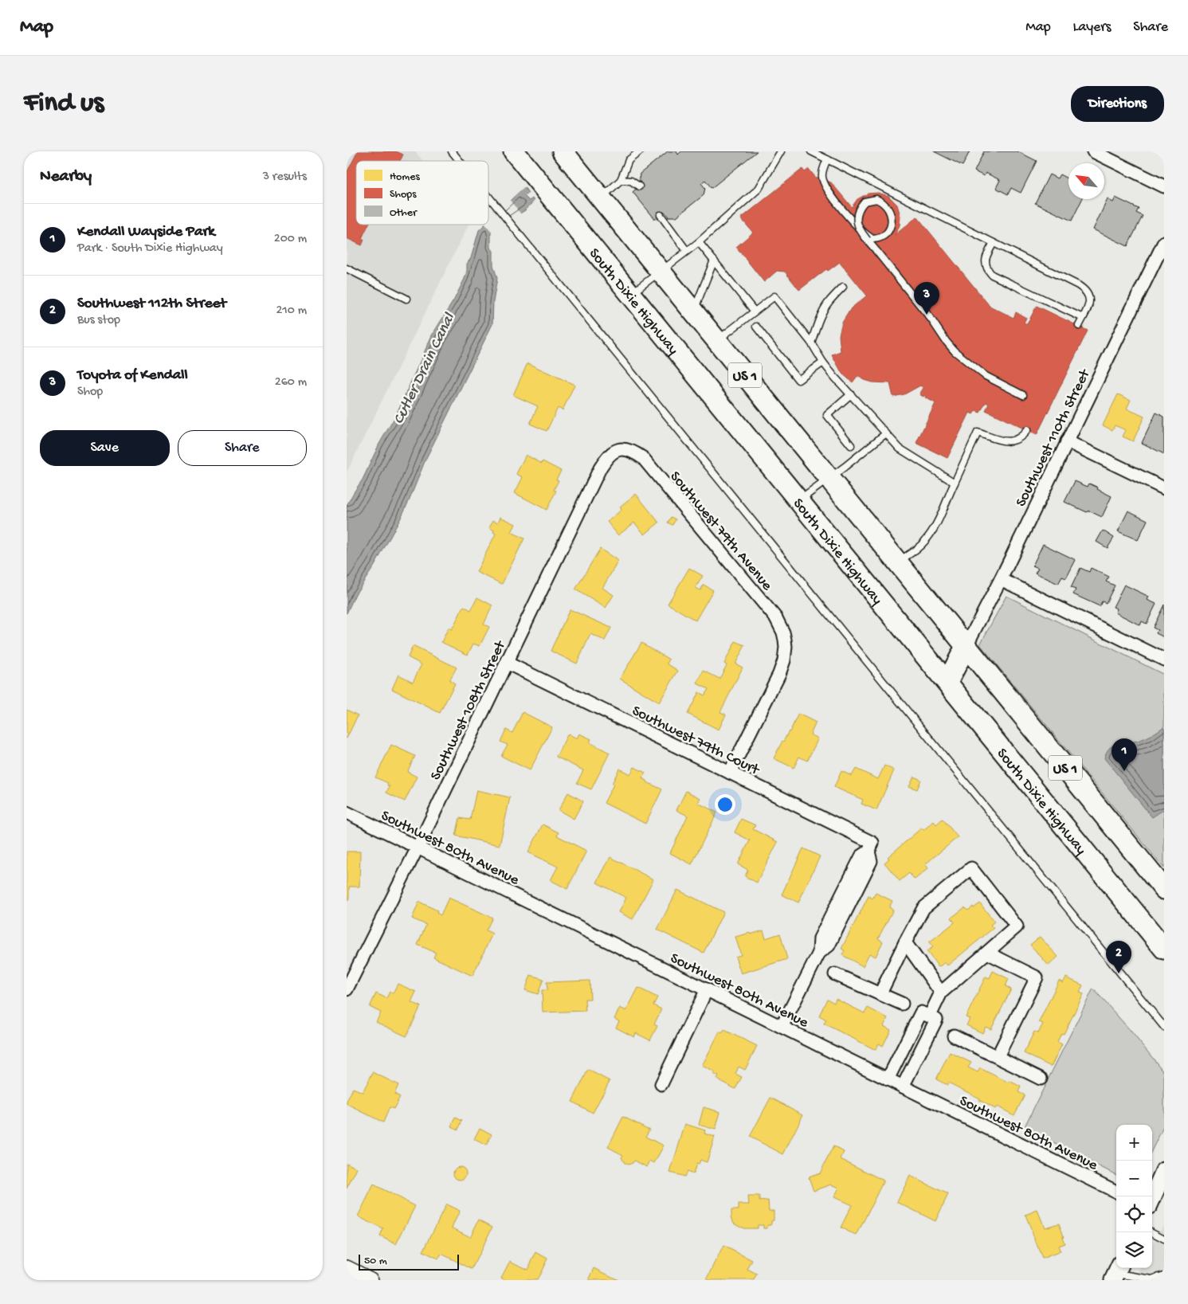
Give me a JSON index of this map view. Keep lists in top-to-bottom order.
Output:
{
  "streets": {
    "highway": ["South Dixie Highway", "US 1"],
    "street": [
      "Southwest 110th Street",
      "Southwest 79th Avenue",
      "Southwest 108th Street",
      "Southwest 79th Court",
      "Southwest 80th Avenue"
    ]
  },
  "crossings": [
    ["US 1", "Southwest 110th Street"],
    ["Southwest 79th Avenue", "Southwest 108th Street"],
    ["Southwest 79th Avenue", "Southwest 79th Court"],
    ["Southwest 108th Street", "Southwest 79th Court"],
    ["Southwest 108th Street", "Southwest 80th Avenue"],
    ["Southwest 79th Court", "Southwest 80th Avenue"]
  ],
  "water": ["Cutler Drain Canal"],
  "legend": ["Homes", "Shops", "Other"],
  "scale_bar": "50 m",
  "north": "top left",
  "page": {
    "header": "Map",
    "nav": ["Map", "Layers", "Share"],
    "buttons": [
      "Directions",
      ["Save", "Share"]
    ],
    "title": "Find us",
    "heading": ["Nearby", "3 results"],
    "list": [
      {
        "mark": "1",
        "name": "Kendall Wayside Park",
        "note": "Park · South Dixie Highway",
        "value": "200 m"
      },
      {
        "mark": "2",
        "name": "Southwest 112th Street",
        "note": "Bus stop",
        "value": "210 m"
      },
      {
        "mark": "3",
        "name": "Toyota of Kendall",
        "note": "Shop",
        "value": "260 m"
      }
    ],
    "pins": ["3", "1", "2"],
    "map_buttons": ["+", "−"],
    "scale": "50 m"
  }
}
